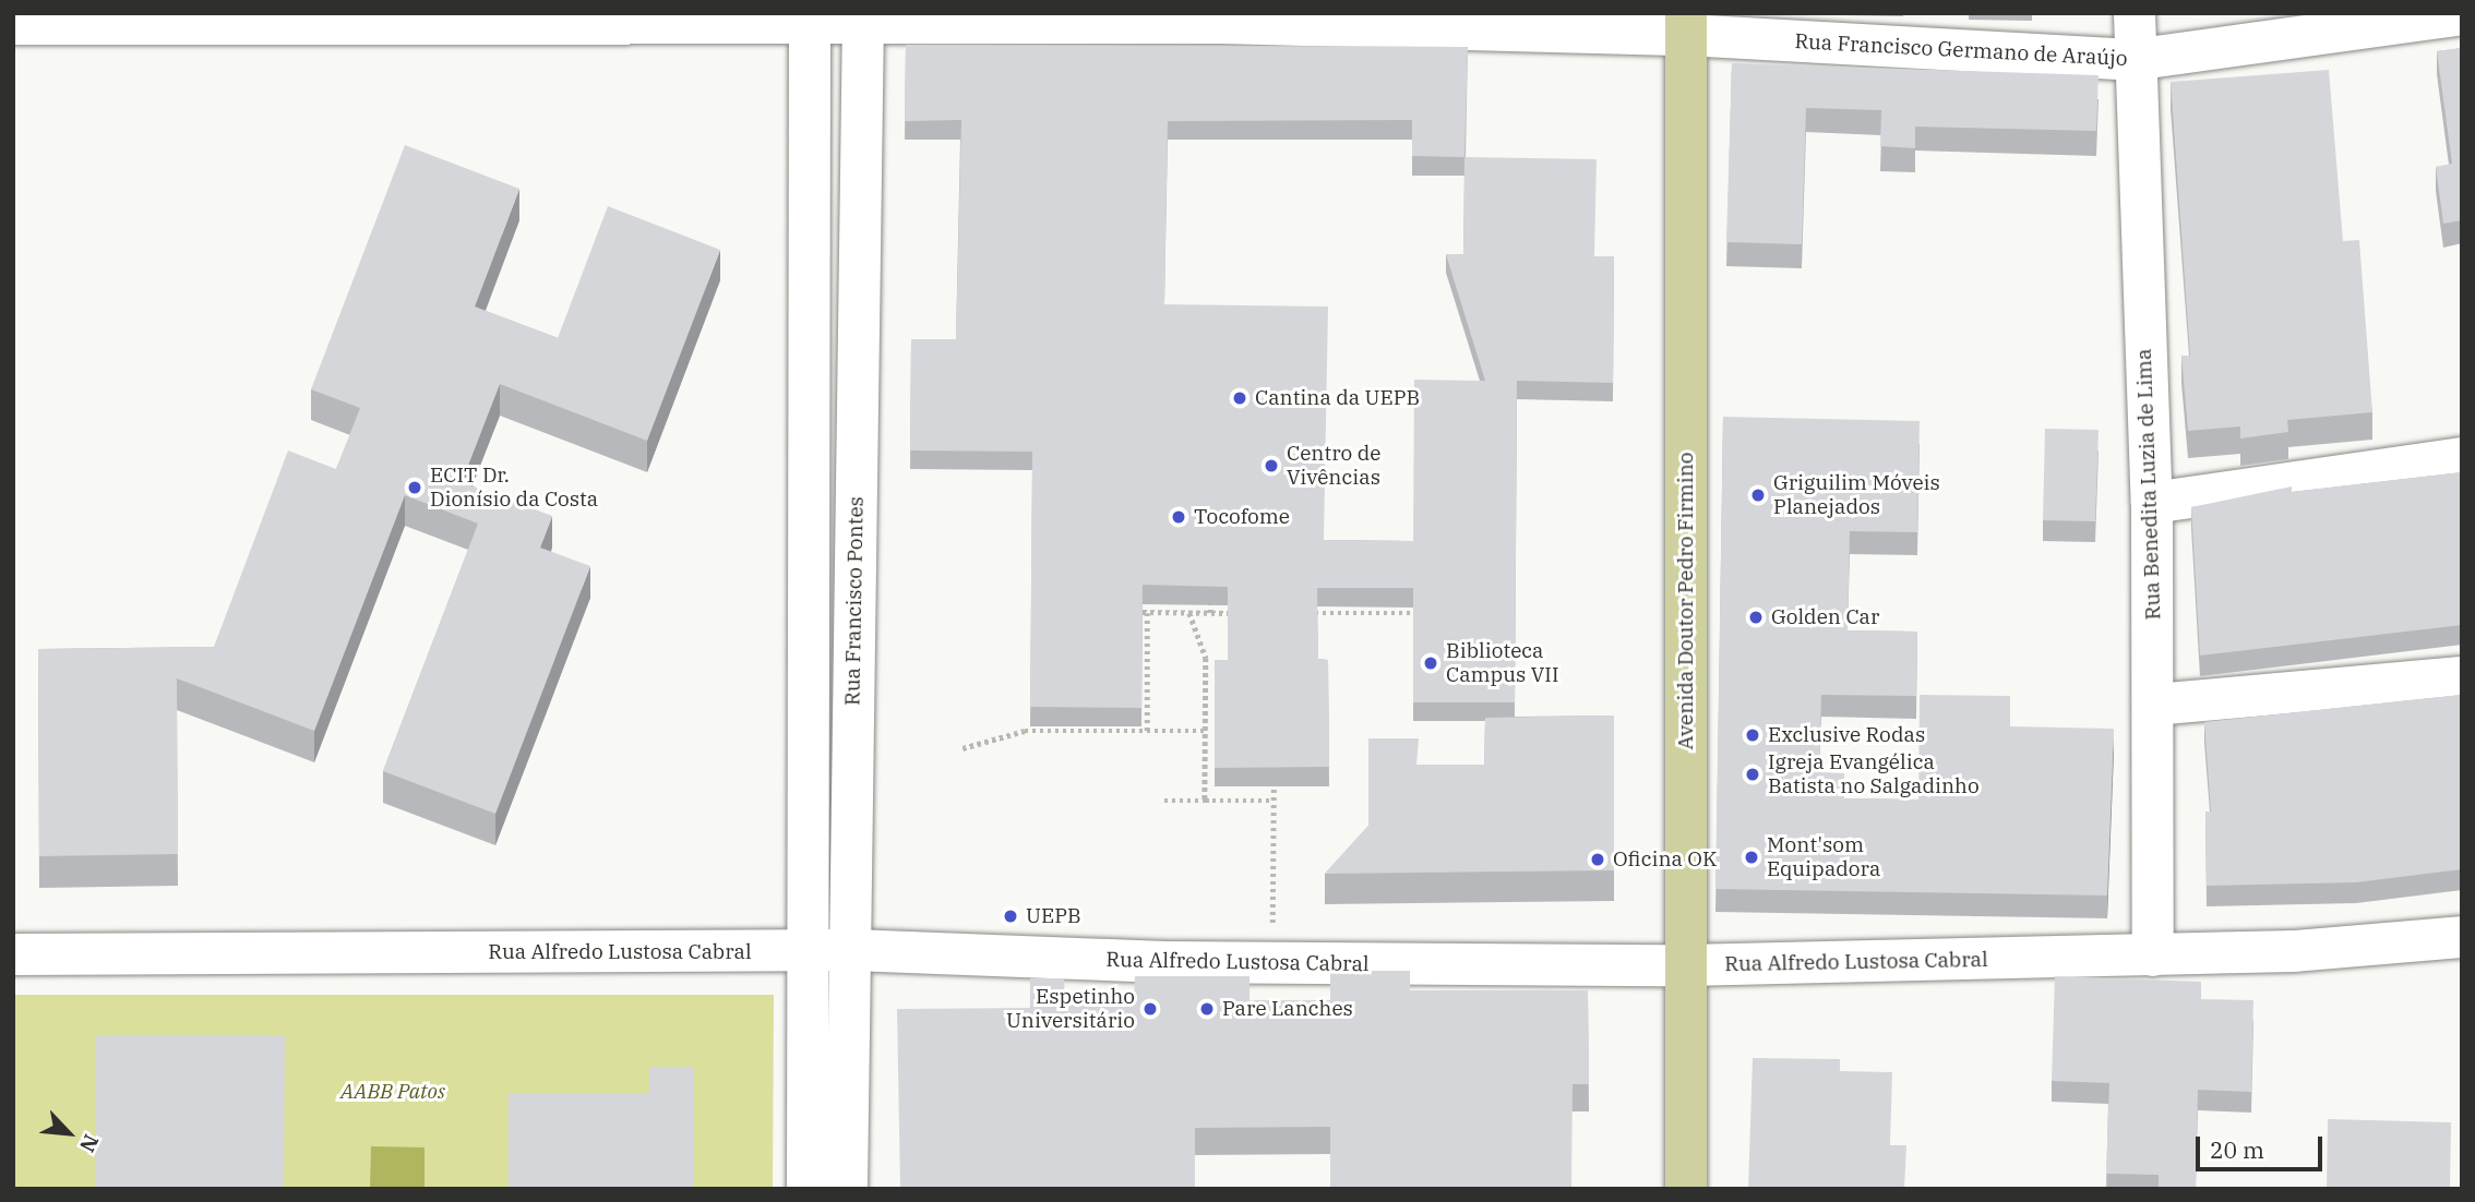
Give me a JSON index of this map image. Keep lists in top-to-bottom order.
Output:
{
  "streets": {
    "main road": ["Avenida Doutor Pedro Firmino"],
    "street": [
      "Rua Francisco Germano de Araújo",
      "Rua Benedita Luzia de Lima",
      "Rua Francisco Pontes",
      "Rua Alfredo Lustosa Cabral"
    ]
  },
  "crossings": [
    ["Rua Francisco Germano de Araújo", "Rua Benedita Luzia de Lima"],
    ["Rua Francisco Germano de Araújo", "Rua Francisco Pontes"],
    ["Rua Francisco Germano de Araújo", "Avenida Doutor Pedro Firmino"],
    ["Rua Benedita Luzia de Lima", "Rua Alfredo Lustosa Cabral"],
    ["Rua Francisco Pontes", "Rua Alfredo Lustosa Cabral"],
    ["Avenida Doutor Pedro Firmino", "Rua Alfredo Lustosa Cabral"]
  ],
  "parks": ["AABB Patos"],
  "places": [
    "Cantina da UEPB",
    "Centro de Vivências",
    "ECIT Dr. Dionísio da Costa",
    "Griguilim Móveis Planejados",
    "Tocofome",
    "Golden Car",
    "Biblioteca Campus VII",
    "Exclusive Rodas",
    "Igreja Evangélica Batista no Salgadinho",
    "Mont'som Equipadora",
    "Oficina OK",
    "UEPB",
    "Espetinho Universitário",
    "Pare Lanches"
  ],
  "scale_bar": "20 m",
  "north": "bottom right"
}
